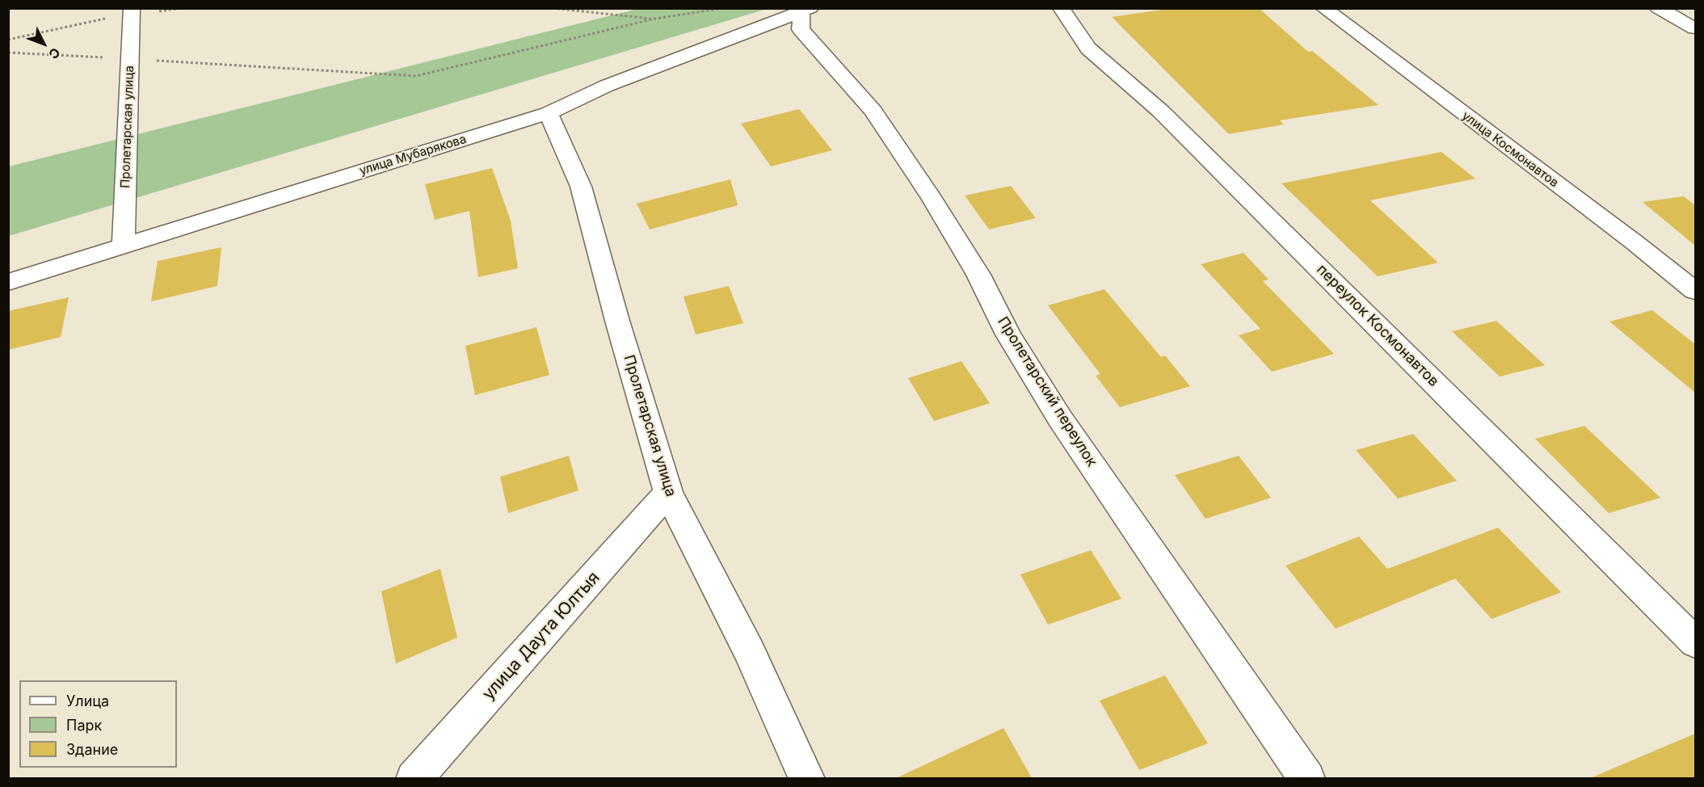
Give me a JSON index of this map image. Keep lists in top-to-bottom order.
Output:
{
  "streets": {
    "street": [
      "Пролетарская улица",
      "улица Космонавтов",
      "улица Мубарякова",
      "переулок Космонавтов",
      "Пролетарский переулок",
      "улица Даута Юлтыя"
    ]
  },
  "crossings": [
    ["Пролетарская улица", "улица Мубарякова"],
    ["Пролетарская улица", "улица Даута Юлтыя"],
    ["улица Мубарякова", "Пролетарский переулок"]
  ],
  "legend": ["Улица", "Парк", "Здание"],
  "north": "bottom right"
}
